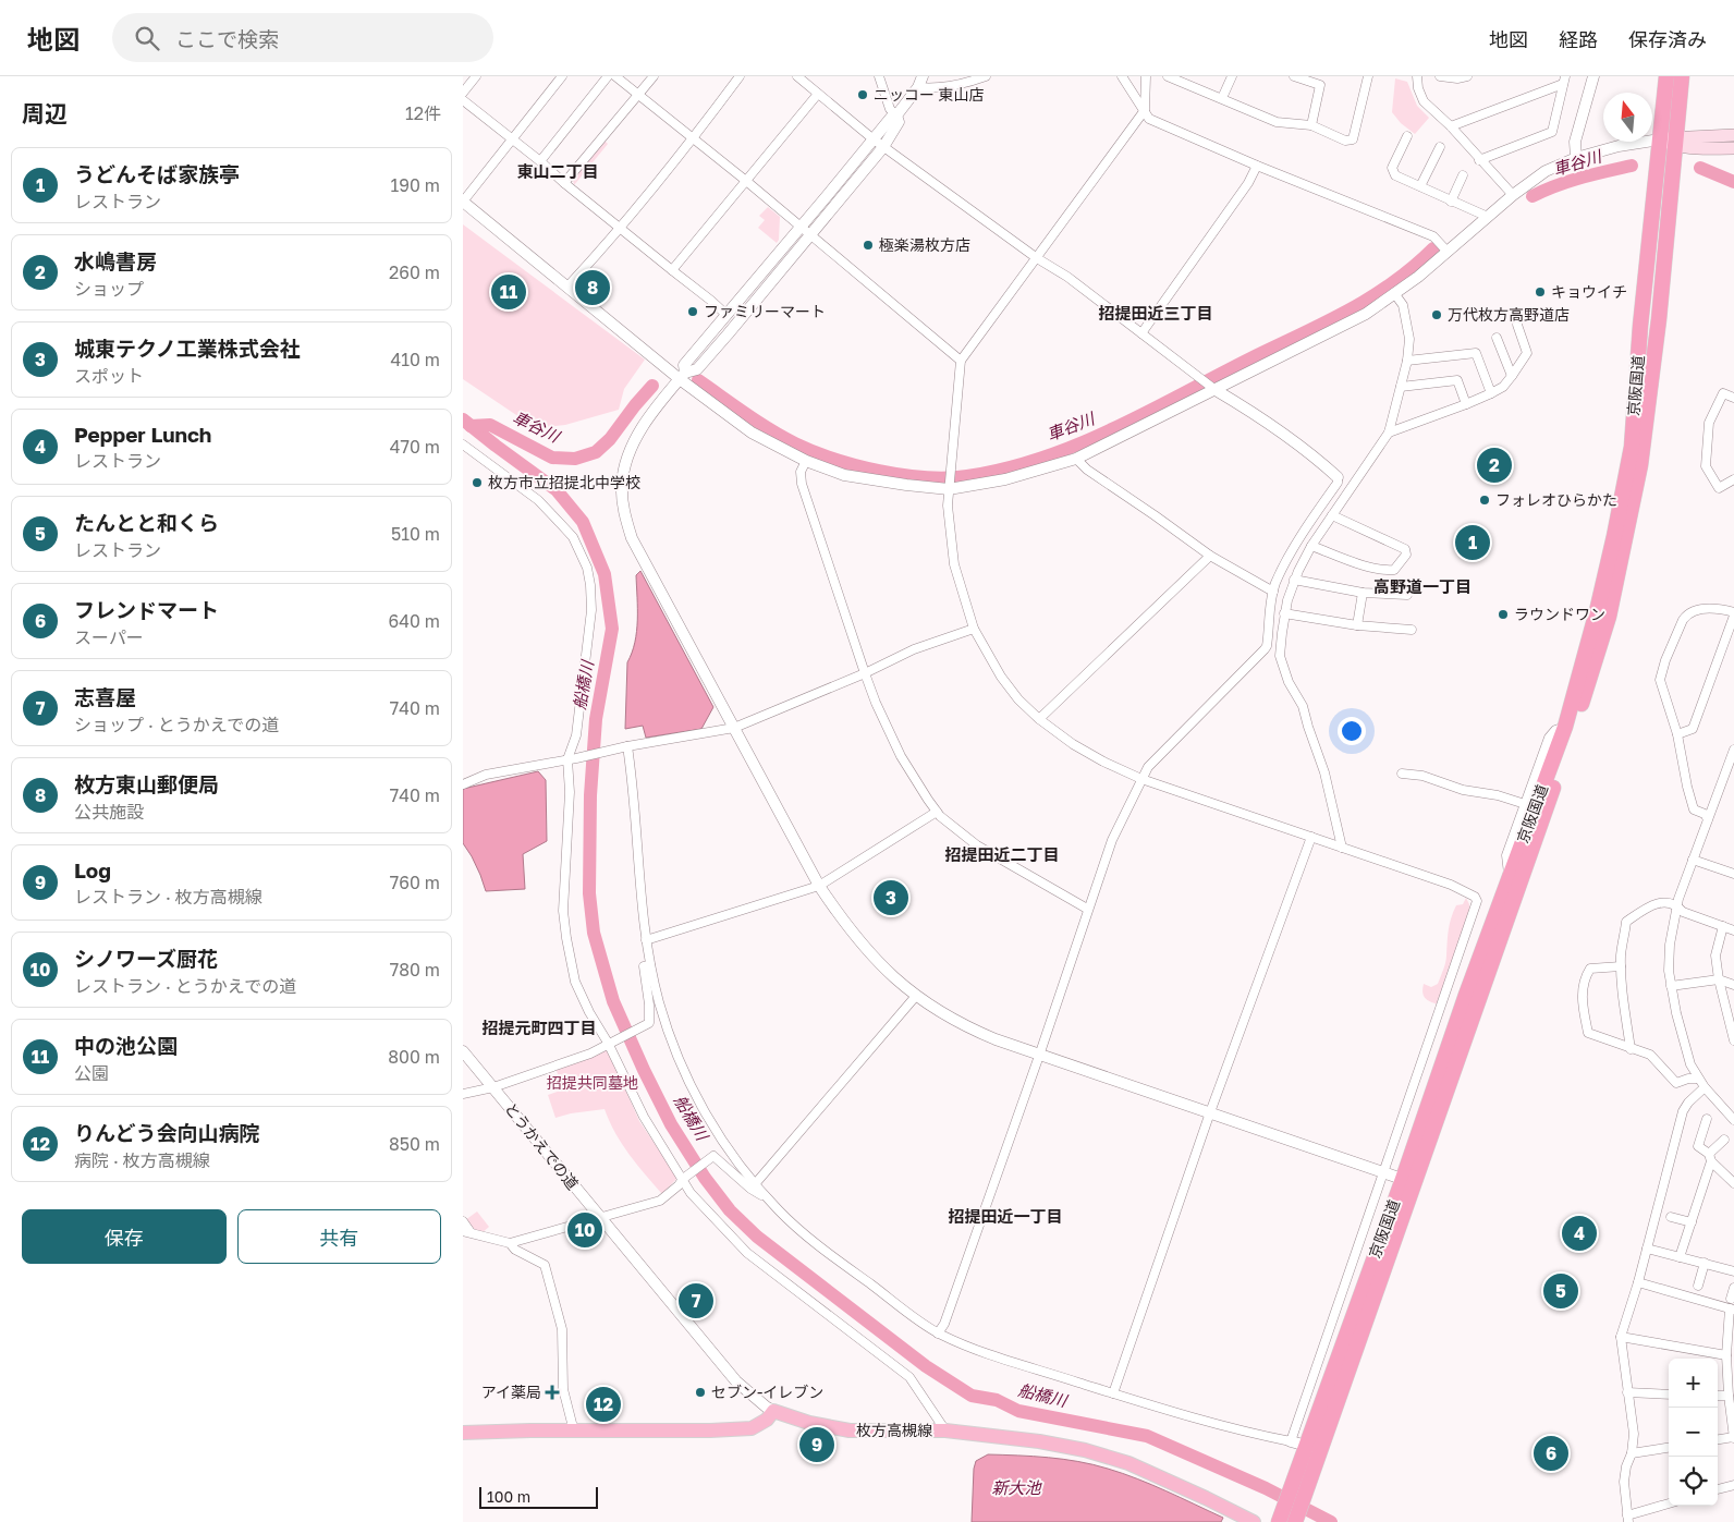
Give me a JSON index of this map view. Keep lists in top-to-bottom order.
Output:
{
  "streets": {
    "highway": ["京阪国道"],
    "main road": ["枚方高槻線"],
    "street": ["とうかえでの道"]
  },
  "crossings": [
    ["とうかえでの道", "枚方高槻線"]
  ],
  "districts": [
    "東山二丁目",
    "招提田近三丁目",
    "高野道一丁目",
    "招提田近二丁目",
    "招提元町四丁目",
    "招提田近一丁目"
  ],
  "water": ["車谷川", "船橋川", "新大池"],
  "parks": ["招提共同墓地"],
  "places": {
    "other": [
      "ニッコー 東山店",
      "極楽湯枚方店",
      "キョウイチ",
      "ファミリーマート",
      "万代枚方高野道店",
      "枚方市立招提北中学校",
      "フォレオひらかた",
      "ラウンドワン",
      "セブン-イレブン"
    ],
    "health": ["アイ薬局"]
  },
  "scale_bar": "100 m",
  "north": "top",
  "page": {
    "header": "地図",
    "search": "ここで検索",
    "nav": ["地図", "経路", "保存済み"],
    "heading": ["周辺", "12件"],
    "list": [
      {
        "mark": "1",
        "name": "うどんそば家族亭",
        "note": "レストラン",
        "value": "190 m"
      },
      {
        "mark": "2",
        "name": "水嶋書房",
        "note": "ショップ",
        "value": "260 m"
      },
      {
        "mark": "3",
        "name": "城東テクノ工業株式会社",
        "note": "スポット",
        "value": "410 m"
      },
      {
        "mark": "4",
        "name": "Pepper Lunch",
        "note": "レストラン",
        "value": "470 m"
      },
      {
        "mark": "5",
        "name": "たんとと和くら",
        "note": "レストラン",
        "value": "510 m"
      },
      {
        "mark": "6",
        "name": "フレンドマート",
        "note": "スーパー",
        "value": "640 m"
      },
      {
        "mark": "7",
        "name": "志喜屋",
        "note": "ショップ · とうかえでの道",
        "value": "740 m"
      },
      {
        "mark": "8",
        "name": "枚方東山郵便局",
        "note": "公共施設",
        "value": "740 m"
      },
      {
        "mark": "9",
        "name": "Log",
        "note": "レストラン · 枚方高槻線",
        "value": "760 m"
      },
      {
        "mark": "10",
        "name": "シノワーズ厨花",
        "note": "レストラン · とうかえでの道",
        "value": "780 m"
      },
      {
        "mark": "11",
        "name": "中の池公園",
        "note": "公園",
        "value": "800 m"
      },
      {
        "mark": "12",
        "name": "りんどう会向山病院",
        "note": "病院 · 枚方高槻線",
        "value": "850 m"
      }
    ],
    "pins": [
      "8",
      "11",
      "2",
      "1",
      "3",
      "10",
      "4",
      "5",
      "7",
      "12",
      "9",
      "6"
    ],
    "buttons": ["保存", "共有"],
    "map_buttons": ["+", "−"],
    "scale": "100 m"
  }
}
